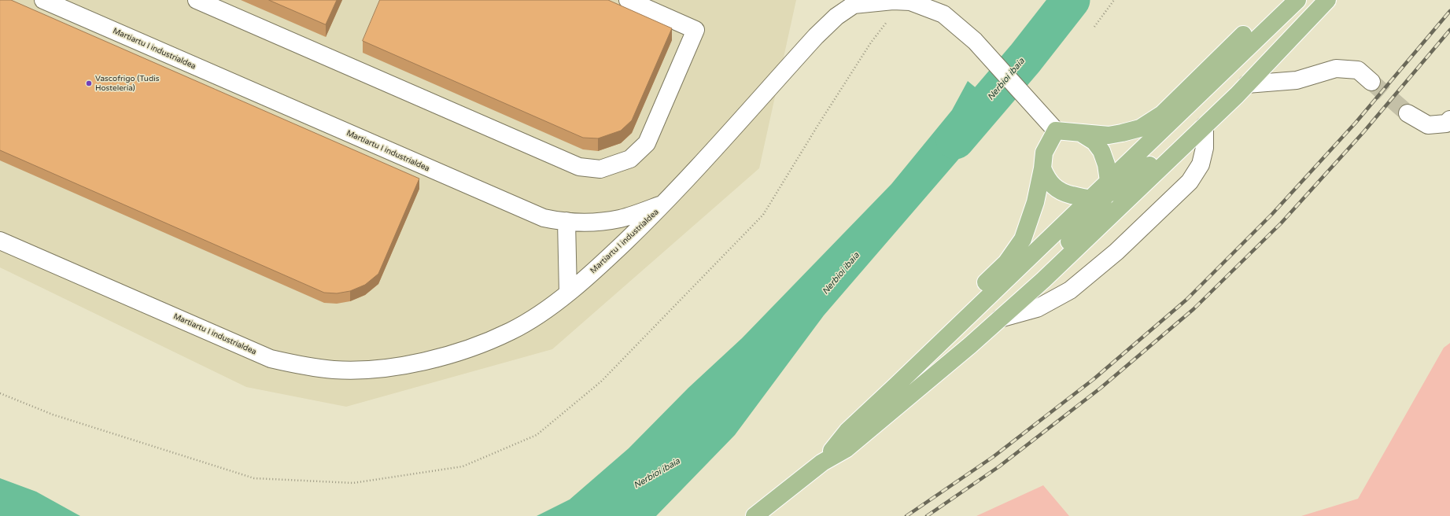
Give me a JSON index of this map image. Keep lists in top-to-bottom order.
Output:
{
  "streets": {
    "street": ["Martiartu I industrialdea"]
  },
  "water": ["Nerbioi ibaia"],
  "places": ["Vascofrigo (Tudis Hostelería)"]
}
